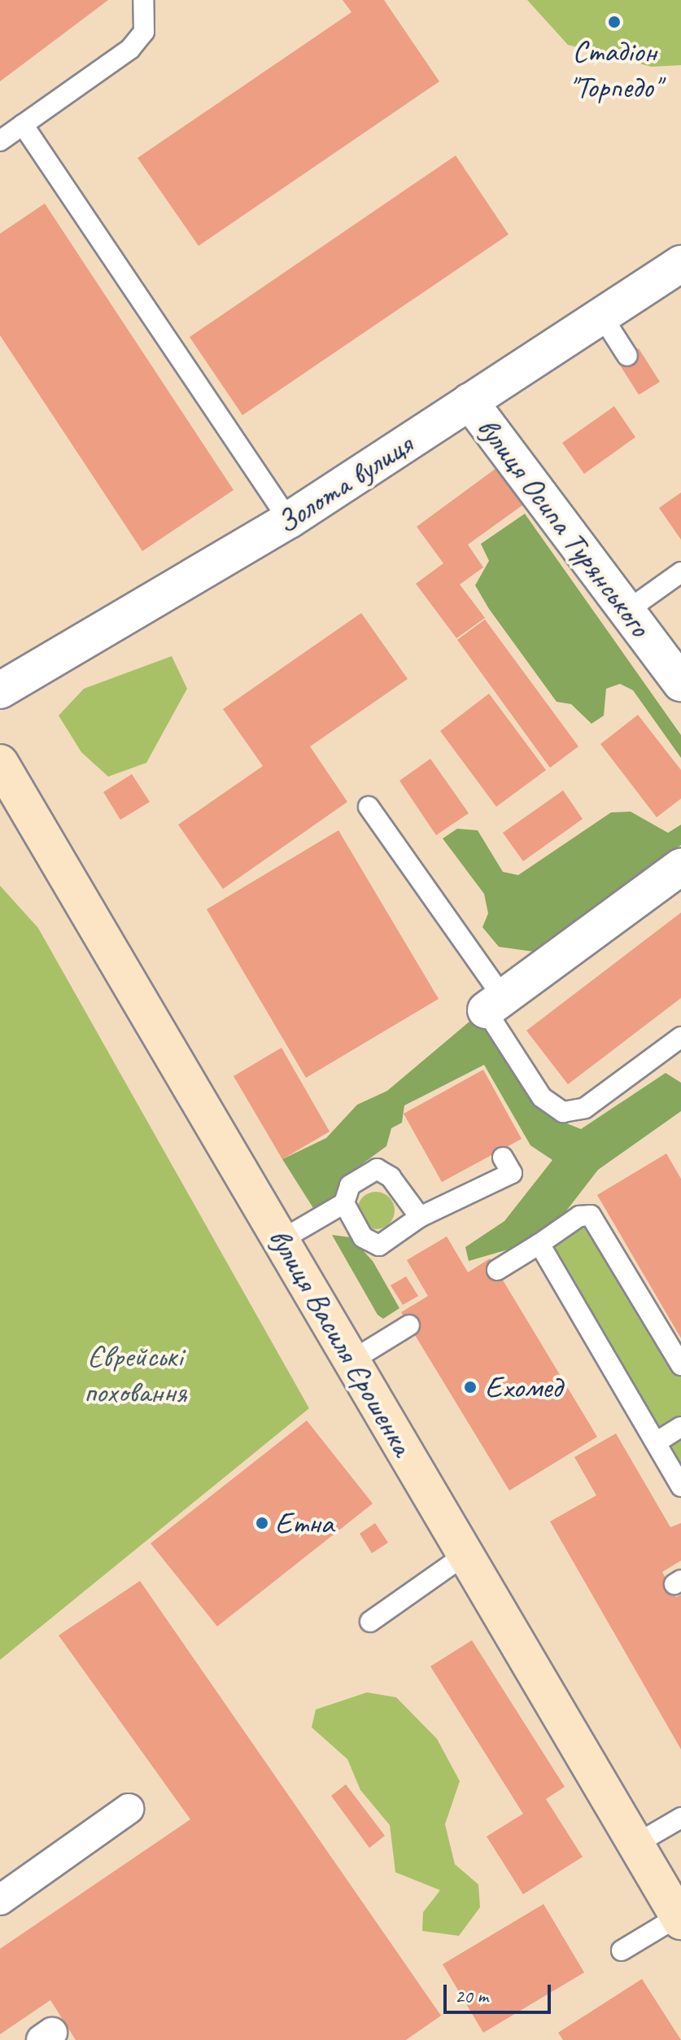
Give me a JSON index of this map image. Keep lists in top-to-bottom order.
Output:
{
  "streets": {
    "main road": ["вулиця Василя Єрошенка"],
    "street": ["Золота вулиця", "вулиця Осипа Турянського"]
  },
  "crossings": [
    ["Золота вулиця", "вулиця Осипа Турянського"]
  ],
  "parks": ["Єврейські поховання"],
  "places": ["Стадіон \"Торпедо\"", "Ехомед", "Етна"],
  "scale_bar": "20 m"
}
